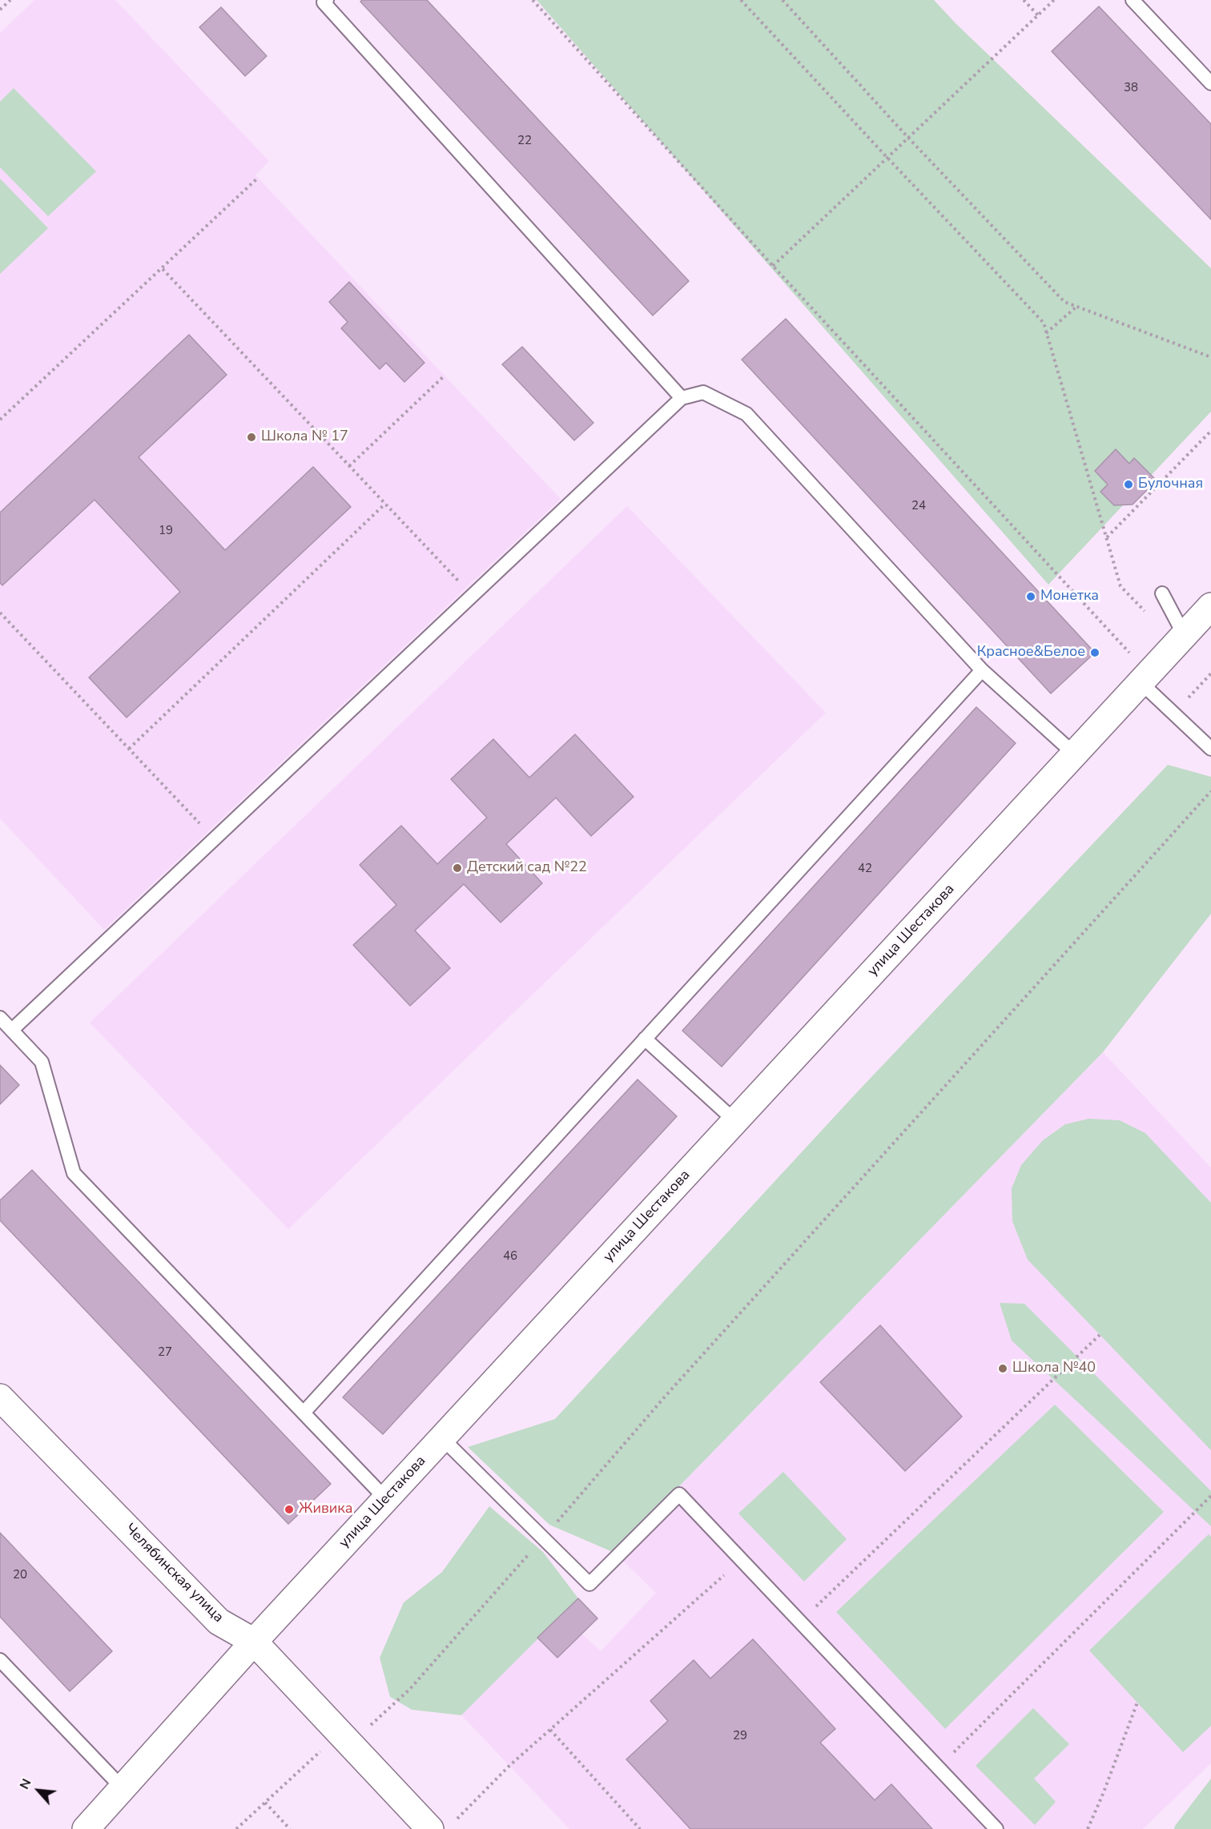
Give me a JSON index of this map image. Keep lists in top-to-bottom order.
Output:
{
  "streets": {
    "street": ["улица Шестакова", "Челябинская улица"]
  },
  "crossings": [
    ["улица Шестакова", "Челябинская улица"]
  ],
  "places": [
    "Школа № 17",
    "Булочная",
    "Монетка",
    "Красное&Белое",
    "Детский сад №22",
    "Школа №40",
    "Живика"
  ],
  "house_numbers": [
    "38",
    "22",
    "24",
    "19",
    "42",
    "46",
    "27",
    "20",
    "29"
  ],
  "north": "top left"
}
